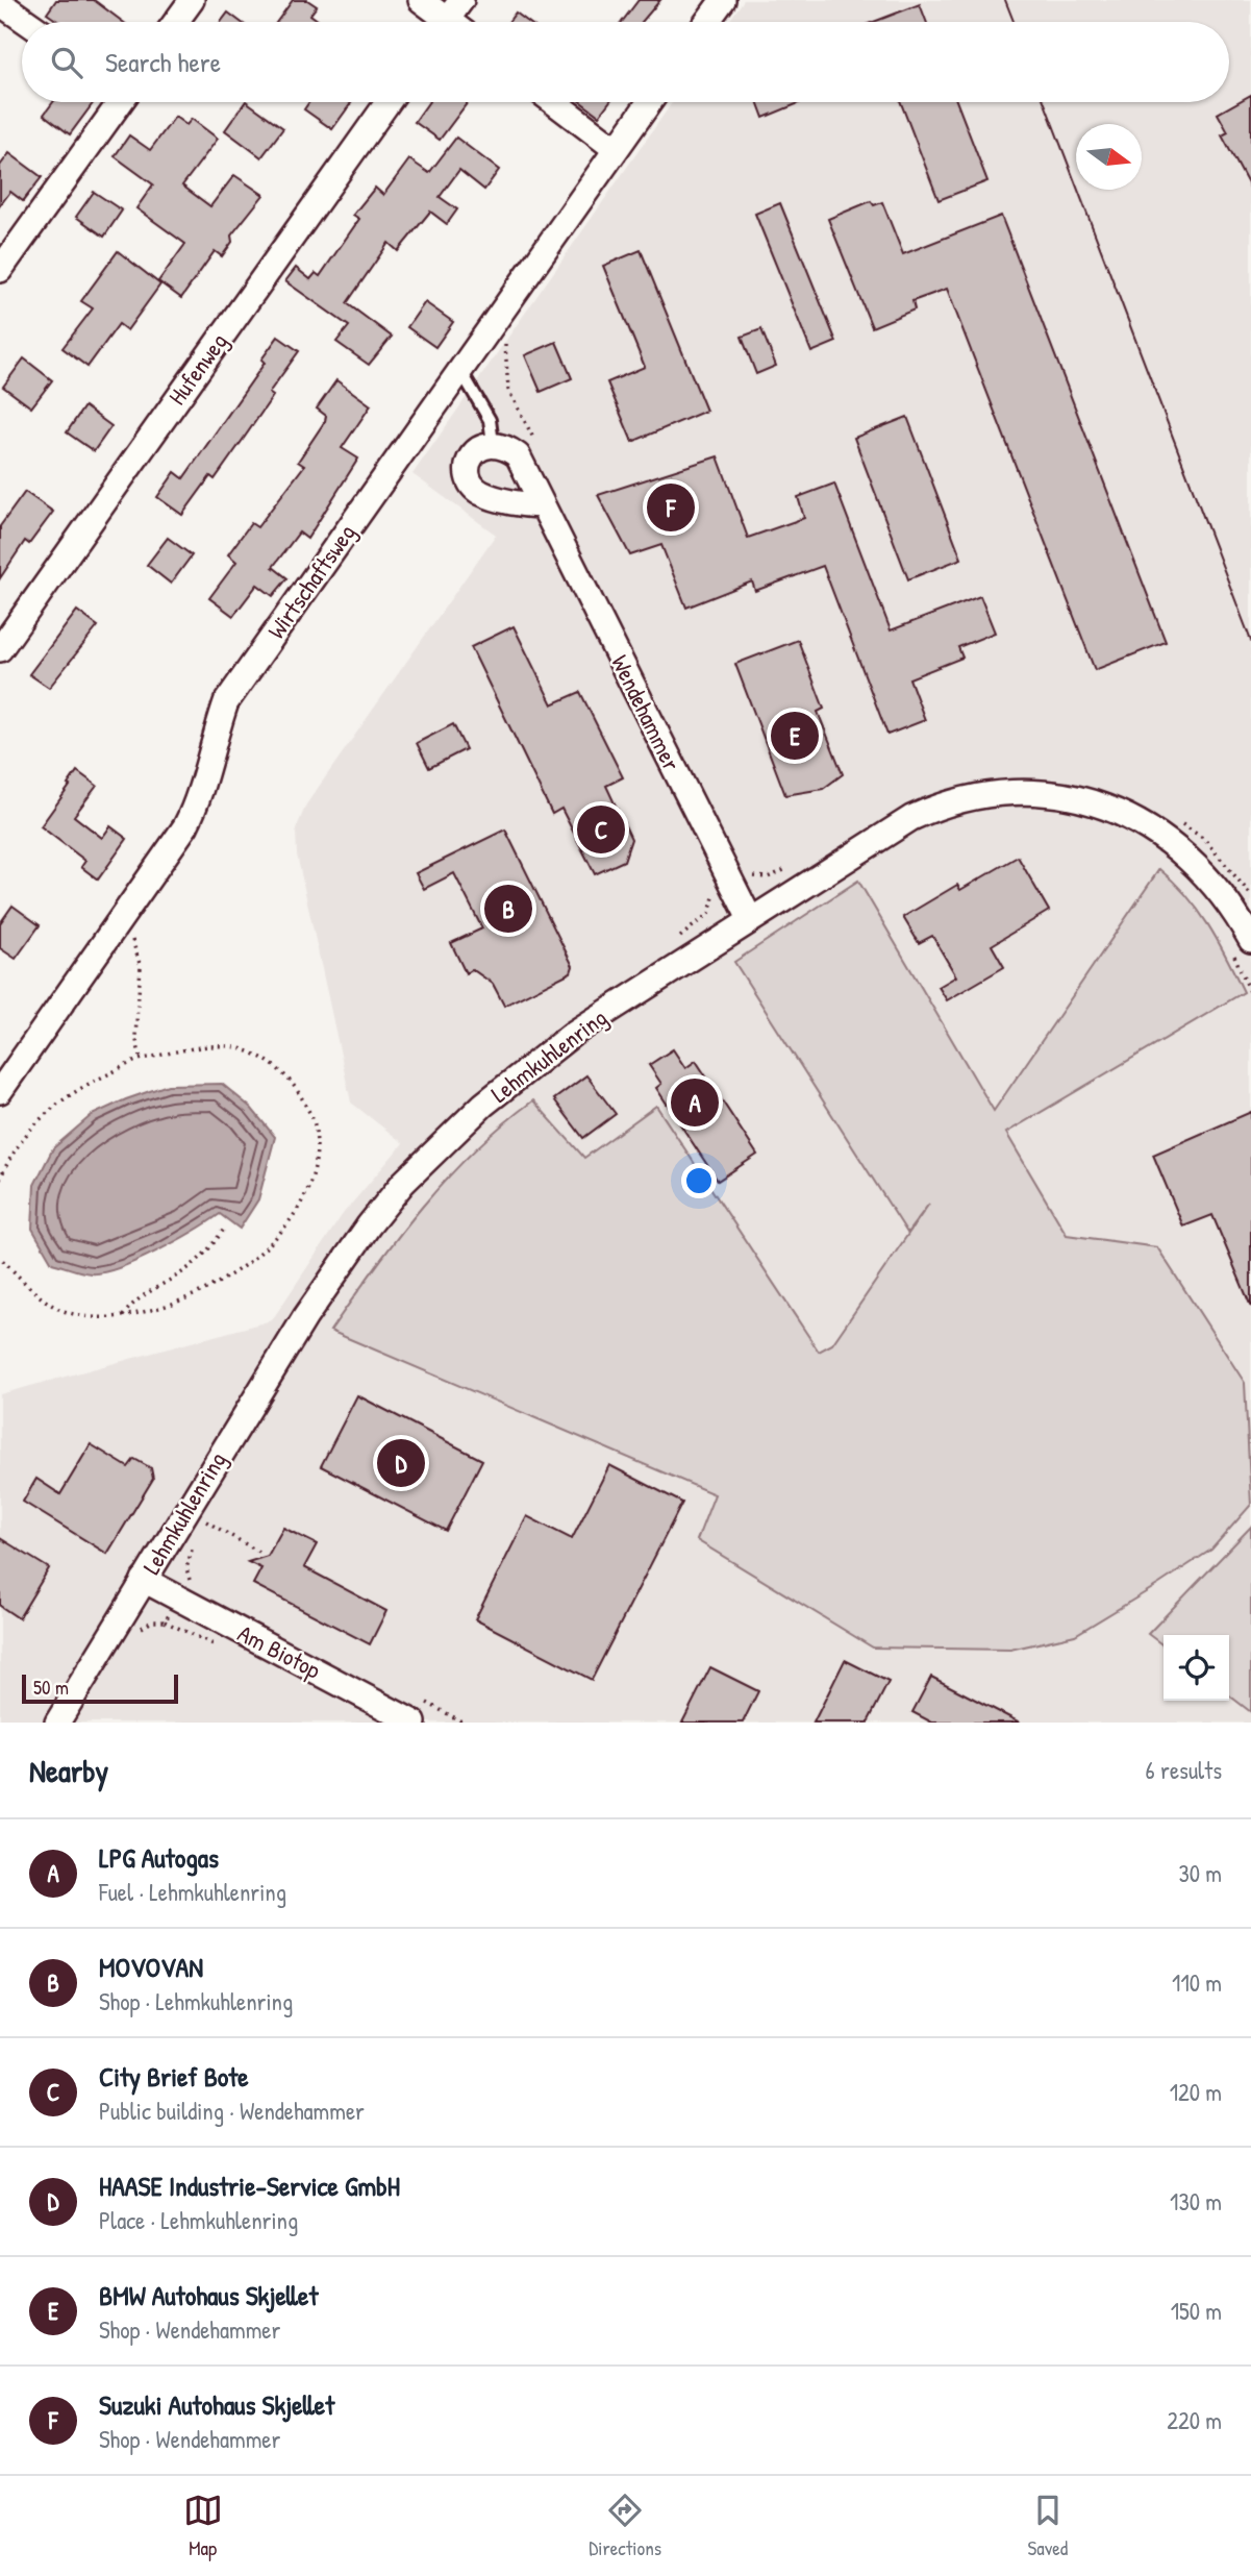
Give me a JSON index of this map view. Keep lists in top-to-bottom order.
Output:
{
  "streets": {
    "street": [
      "Hufenweg",
      "Wirtschaftsweg",
      "Wendehammer",
      "Lehmkuhlenring",
      "Am Biotop"
    ]
  },
  "crossings": [
    ["Wendehammer", "Lehmkuhlenring"],
    ["Lehmkuhlenring", "Am Biotop"]
  ],
  "scale_bar": "50 m",
  "north": "right",
  "page": {
    "search": "Search here",
    "pins": [
      "F",
      "E",
      "C",
      "B",
      "A",
      "D"
    ],
    "scale": "50 m",
    "heading": ["Nearby", "6 results"],
    "list": [
      {
        "mark": "A",
        "name": "LPG Autogas",
        "note": "Fuel · Lehmkuhlenring",
        "value": "30 m"
      },
      {
        "mark": "B",
        "name": "MOVOVAN",
        "note": "Shop · Lehmkuhlenring",
        "value": "110 m"
      },
      {
        "mark": "C",
        "name": "City Brief Bote",
        "note": "Public building · Wendehammer",
        "value": "120 m"
      },
      {
        "mark": "D",
        "name": "HAASE Industrie-Service GmbH",
        "note": "Place · Lehmkuhlenring",
        "value": "130 m"
      },
      {
        "mark": "E",
        "name": "BMW Autohaus Skjellet",
        "note": "Shop · Wendehammer",
        "value": "150 m"
      },
      {
        "mark": "F",
        "name": "Suzuki Autohaus Skjellet",
        "note": "Shop · Wendehammer",
        "value": "220 m"
      }
    ],
    "nav": ["Map", "Directions", "Saved"]
  }
}
